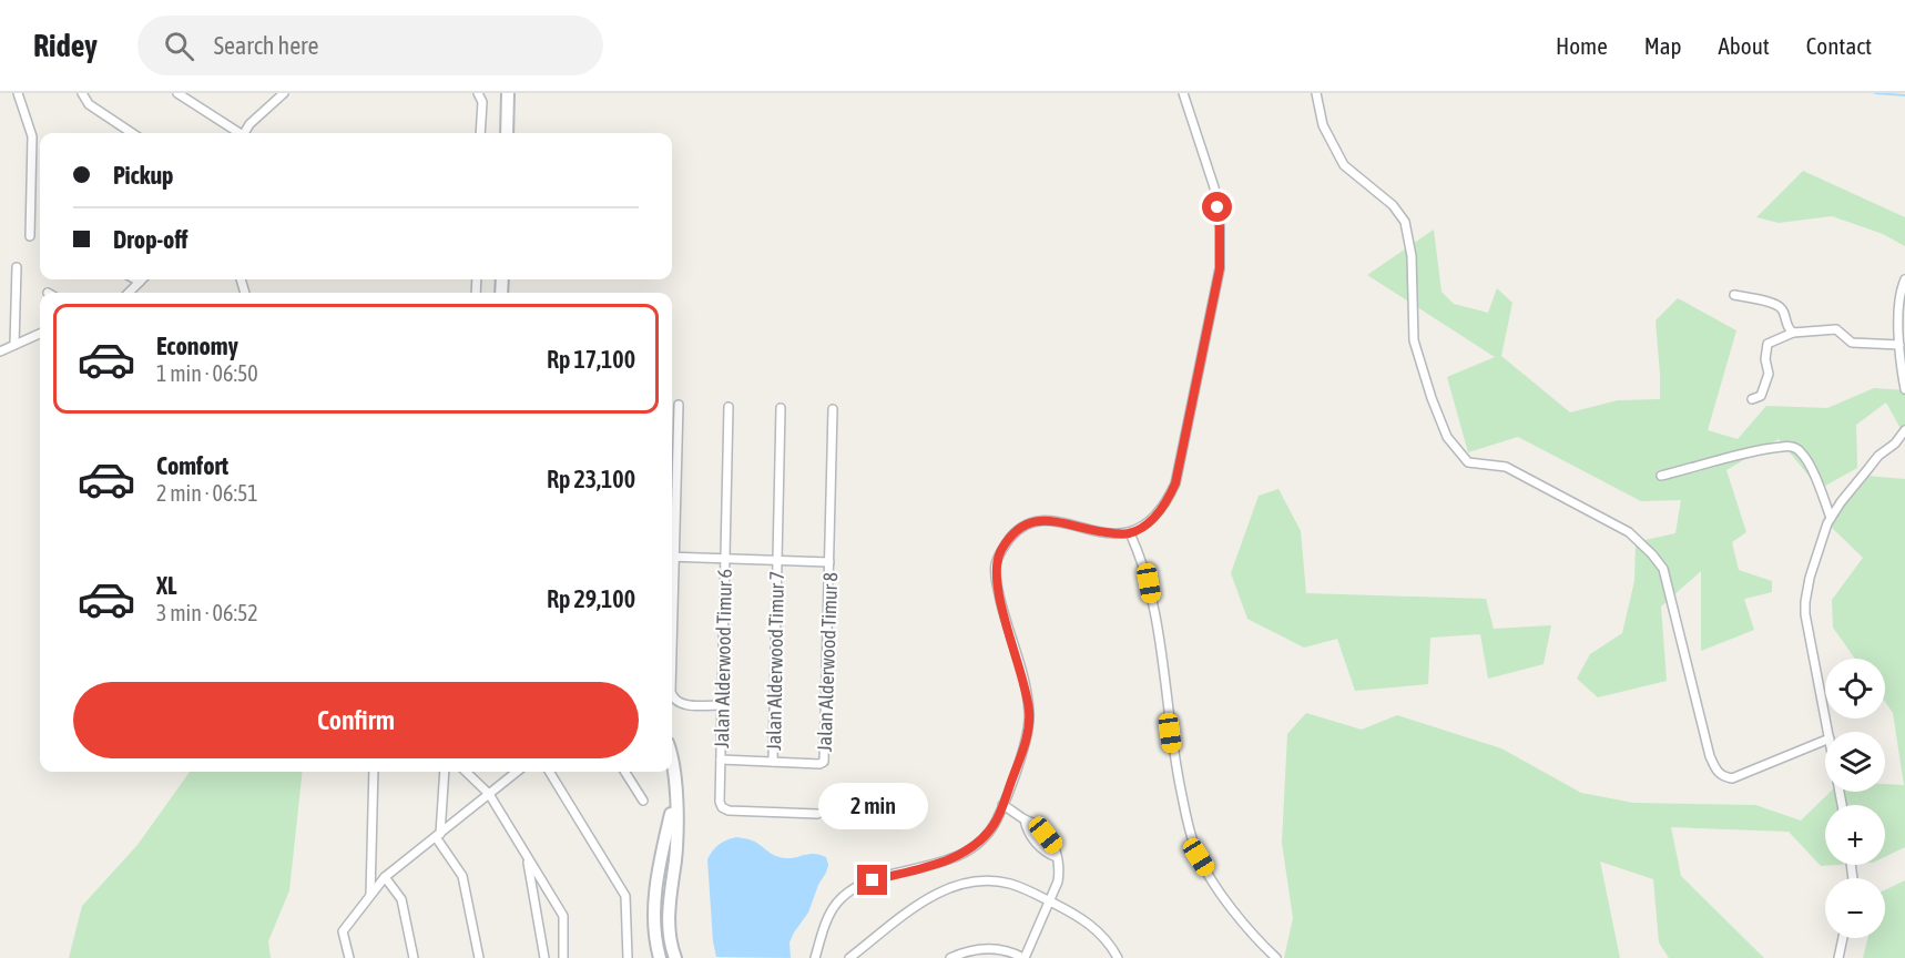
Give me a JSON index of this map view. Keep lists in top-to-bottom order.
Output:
{
  "streets": {
    "street": ["Jalan Alderwood Timur 6", "Jalan Alderwood Timur 7", "Jalan Alderwood Timur 8"]
  },
  "crossings": [
    ["Jalan Alderwood Timur 7", "Jalan Alderwood Timur 8"]
  ],
  "page": {
    "header": "Ridey",
    "search": "Search here",
    "nav": [
      "Home",
      "Map",
      "About",
      "Contact"
    ],
    "banner": ["Pickup", "Drop-off"],
    "list": [
      {
        "name": "Economy",
        "note": "1 min · 06:50",
        "value": "Rp 17,100"
      },
      {
        "name": "Comfort",
        "note": "2 min · 06:51",
        "value": "Rp 23,100"
      },
      {
        "name": "XL",
        "note": "3 min · 06:52",
        "value": "Rp 29,100"
      }
    ],
    "map_buttons": ["+", "−"],
    "buttons": "Confirm",
    "bubble": "2 min"
  }
}
